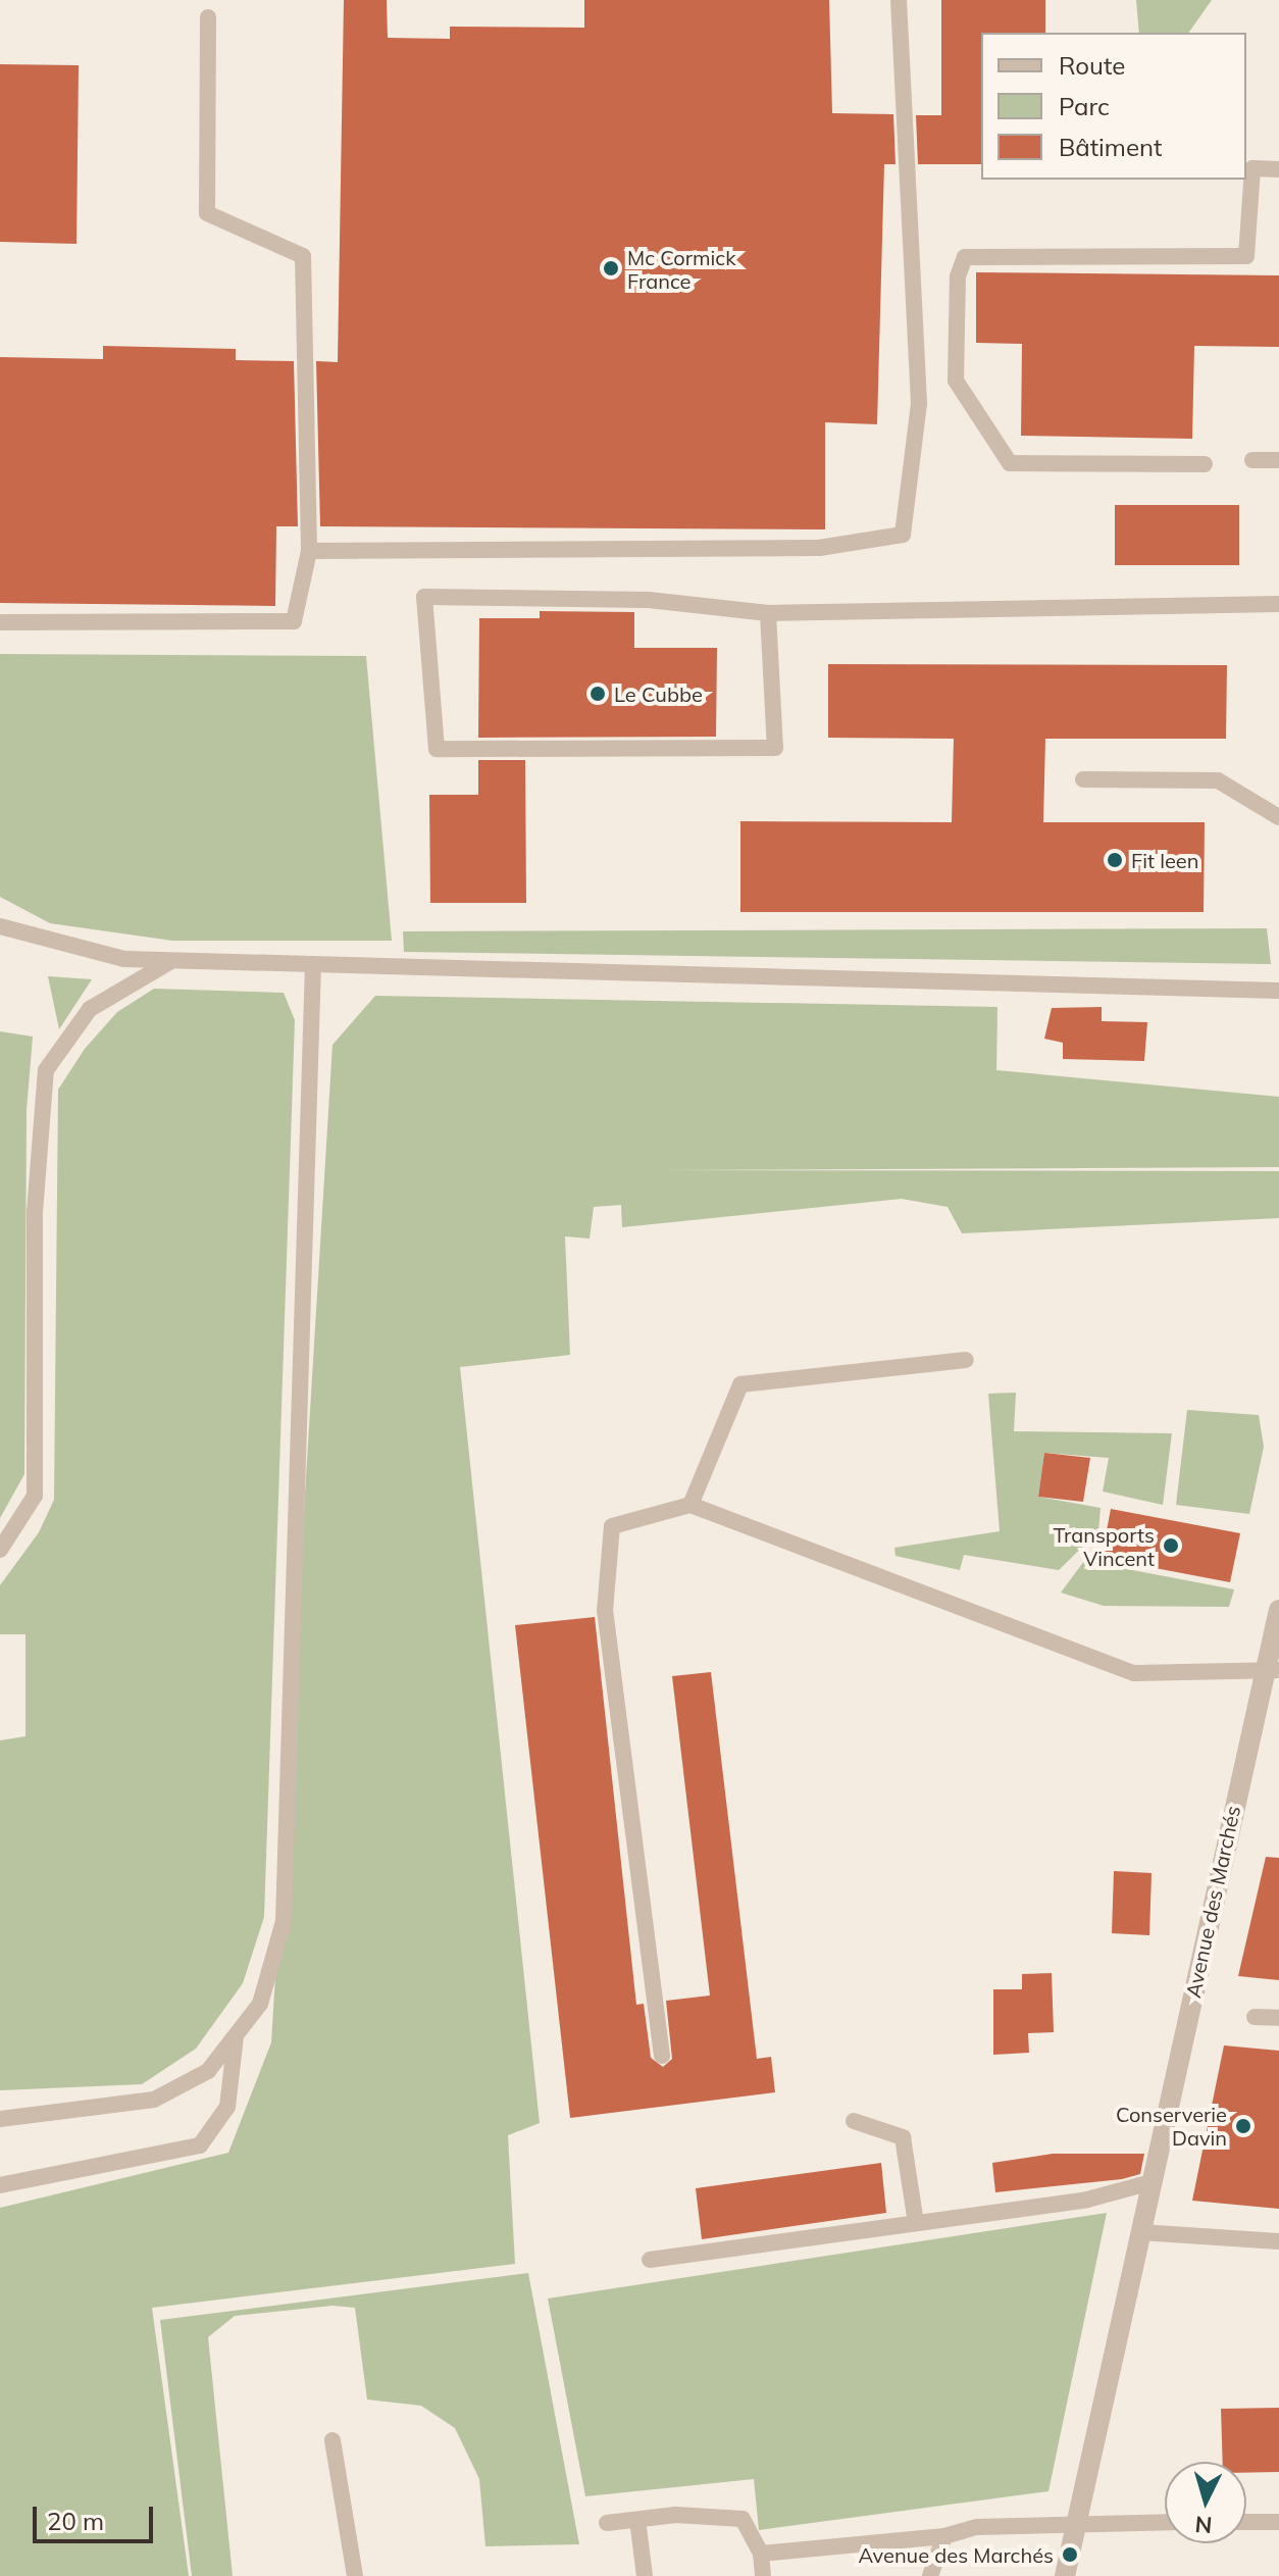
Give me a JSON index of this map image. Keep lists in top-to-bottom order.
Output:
{
  "streets": {
    "street": ["Avenue des Marchés"]
  },
  "places": [
    "Mc Cormick France",
    "Le Cubbe",
    "Fit leen",
    "Transports Vincent",
    "Conserverie Davin",
    "Avenue des Marchés"
  ],
  "legend": ["Route", "Parc", "Bâtiment"],
  "scale_bar": "20 m",
  "north": "bottom"
}
